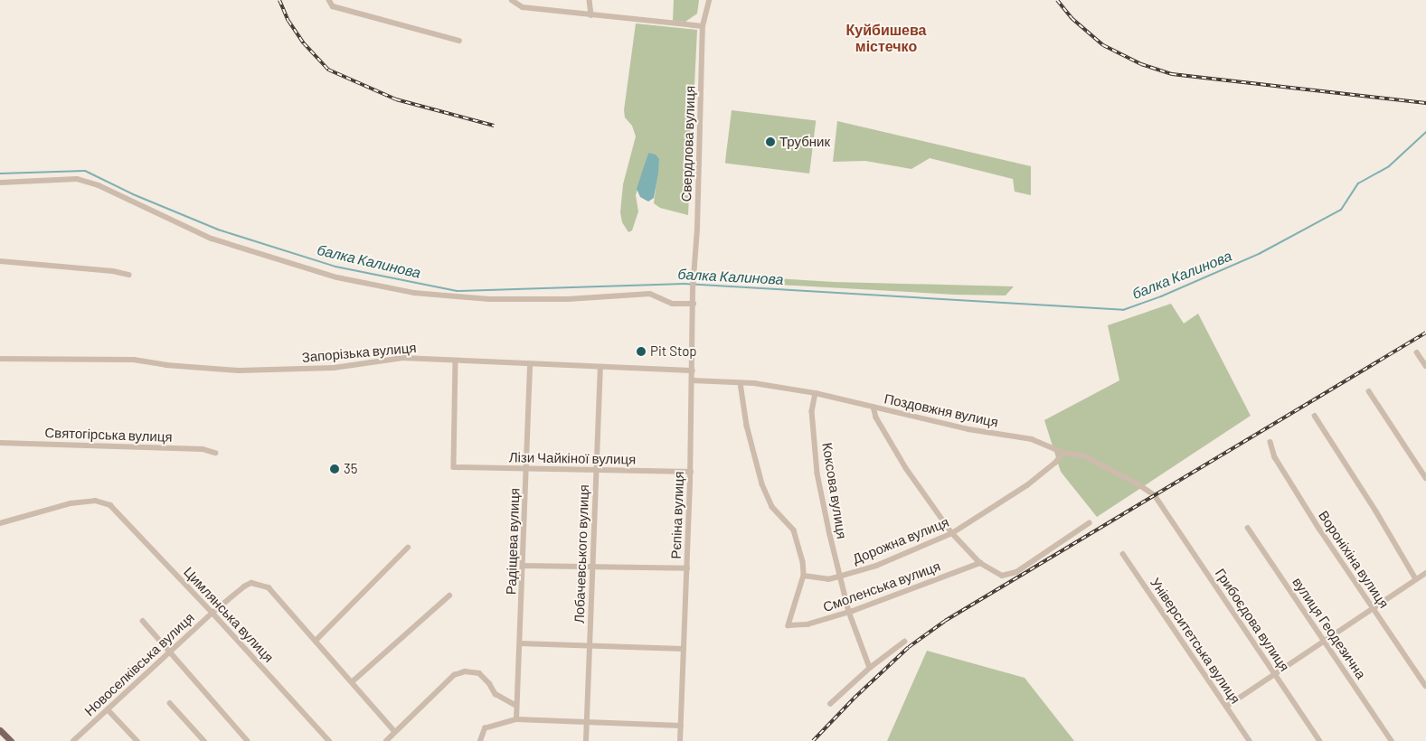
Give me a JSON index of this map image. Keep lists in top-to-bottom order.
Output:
{
  "streets": {
    "street": [
      "Свердлова вулиця",
      "Запорізька вулиця",
      "Поздовжня вулиця",
      "Святогірська вулиця",
      "Лізи Чайкіної вулиця",
      "Коксова вулиця",
      "Рєпіна вулиця",
      "Дорожна вулиця",
      "Радіщева вулиця",
      "Лобачевського вулиця",
      "Вороніхіна вулиця",
      "Смоленська вулиця",
      "Цимлянська вулиця",
      "Грибоєдова вулиця",
      "вулиця Геодезична",
      "Університетська вулиця",
      "Новоселківська вулиця"
    ]
  },
  "crossings": [
    ["Свердлова вулиця", "Рєпіна вулиця"],
    ["Запорізька вулиця", "Лізи Чайкіної вулиця"],
    ["Запорізька вулиця", "Рєпіна вулиця"],
    ["Запорізька вулиця", "Радіщева вулиця"],
    ["Запорізька вулиця", "Лобачевського вулиця"],
    ["Поздовжня вулиця", "Коксова вулиця"],
    ["Поздовжня вулиця", "Рєпіна вулиця"],
    ["Поздовжня вулиця", "Дорожна вулиця"],
    ["Поздовжня вулиця", "Грибоєдова вулиця"],
    ["Лізи Чайкіної вулиця", "Рєпіна вулиця"],
    ["Лізи Чайкіної вулиця", "Радіщева вулиця"],
    ["Лізи Чайкіної вулиця", "Лобачевського вулиця"],
    ["Коксова вулиця", "Дорожна вулиця"],
    ["Коксова вулиця", "Смоленська вулиця"],
    ["Дорожна вулиця", "Смоленська вулиця"],
    ["Цимлянська вулиця", "Новоселківська вулиця"]
  ],
  "districts": ["Куйбишева містечко"],
  "water": ["балка Калинова"],
  "places": ["Трубник", "Pit Stop", "35"]
}
